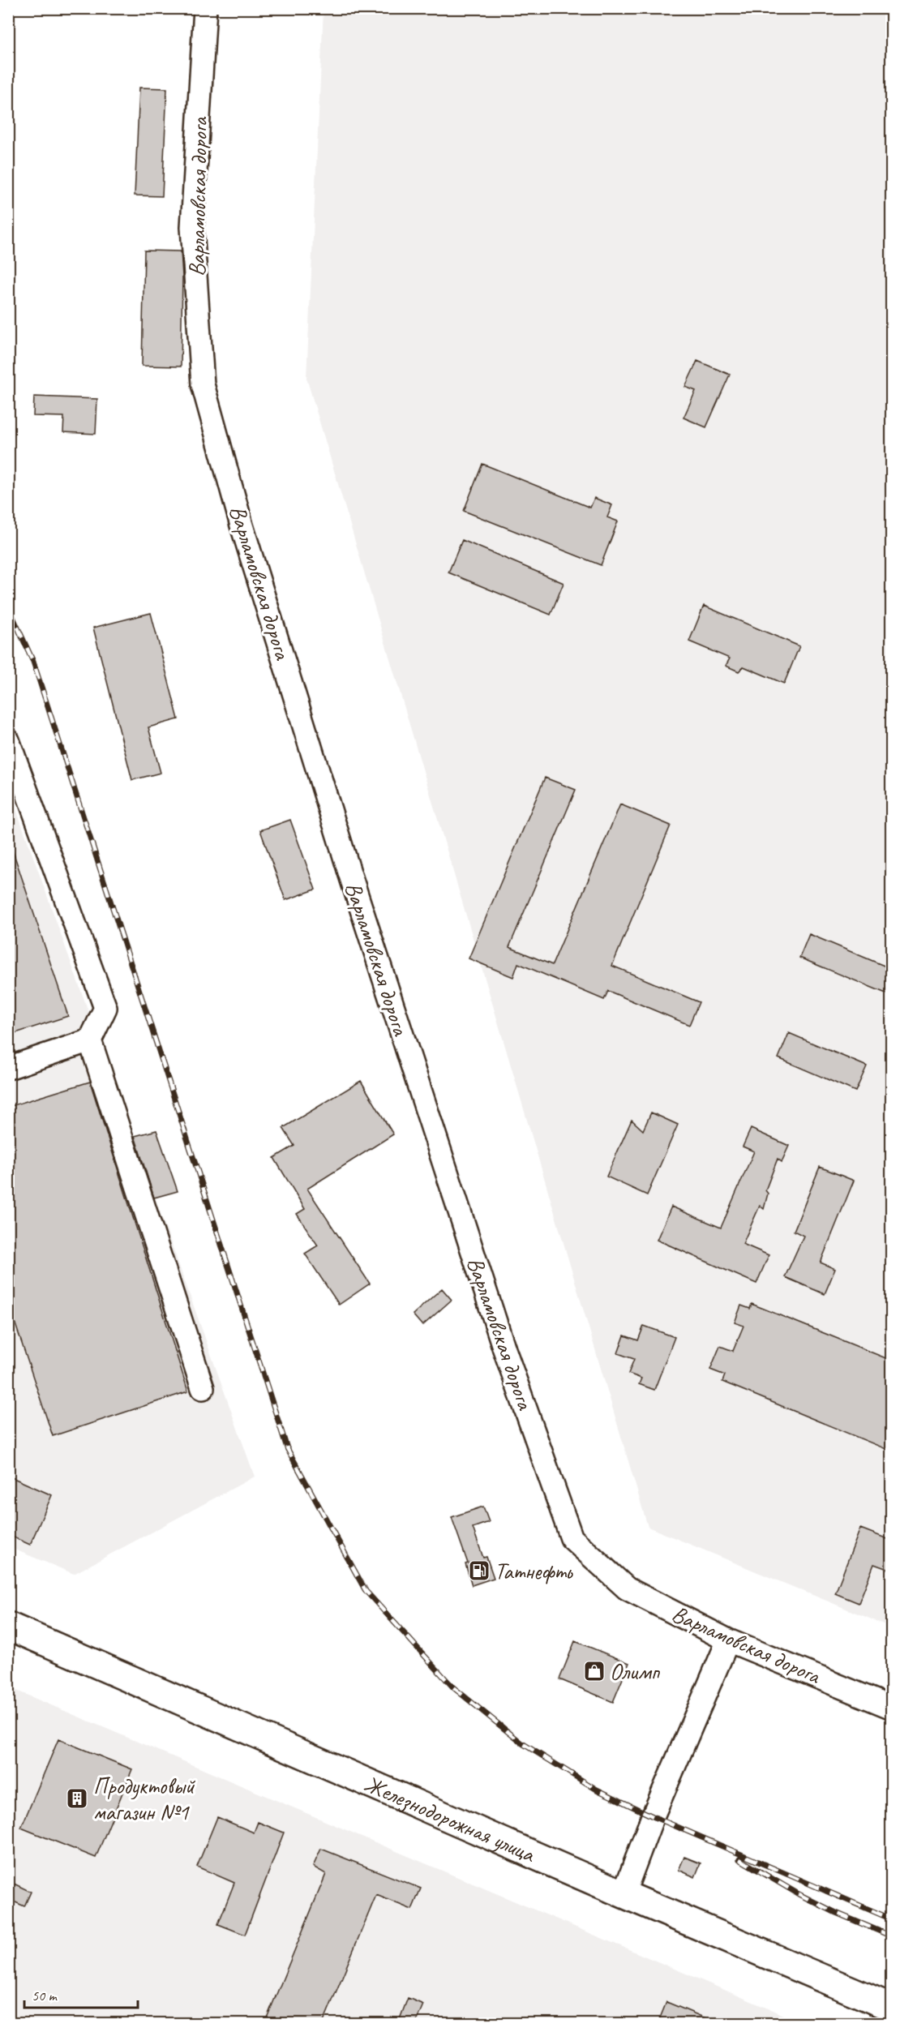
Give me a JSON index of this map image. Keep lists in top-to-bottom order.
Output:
{
  "streets": {
    "main road": ["Железнодорожная улица"],
    "street": ["Варламовская дорога"]
  },
  "places": {
    "fuel station": ["Татнефть"],
    "shop": ["Олимп"],
    "building": ["Продуктовый магазин №1"]
  },
  "scale_bar": "50 m"
}
